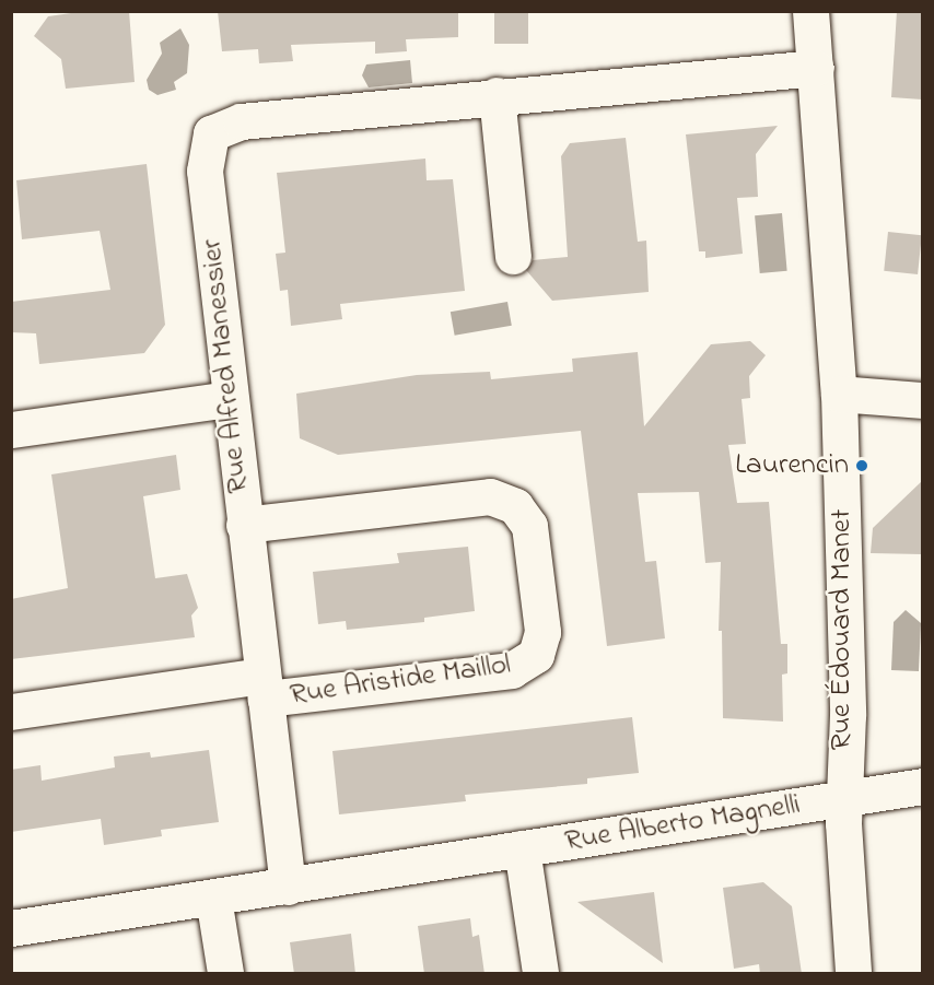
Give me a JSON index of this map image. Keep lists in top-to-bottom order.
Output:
{
  "streets": {
    "street": [
      "Rue Alfred Manessier",
      "Rue Édouard Manet",
      "Rue Aristide Maillol",
      "Rue Alberto Magnelli"
    ]
  },
  "crossings": [
    ["Rue Alfred Manessier", "Rue Édouard Manet"],
    ["Rue Alfred Manessier", "Rue Aristide Maillol"],
    ["Rue Alfred Manessier", "Rue Alberto Magnelli"],
    ["Rue Édouard Manet", "Rue Alberto Magnelli"]
  ],
  "places": ["Laurencin"]
}
